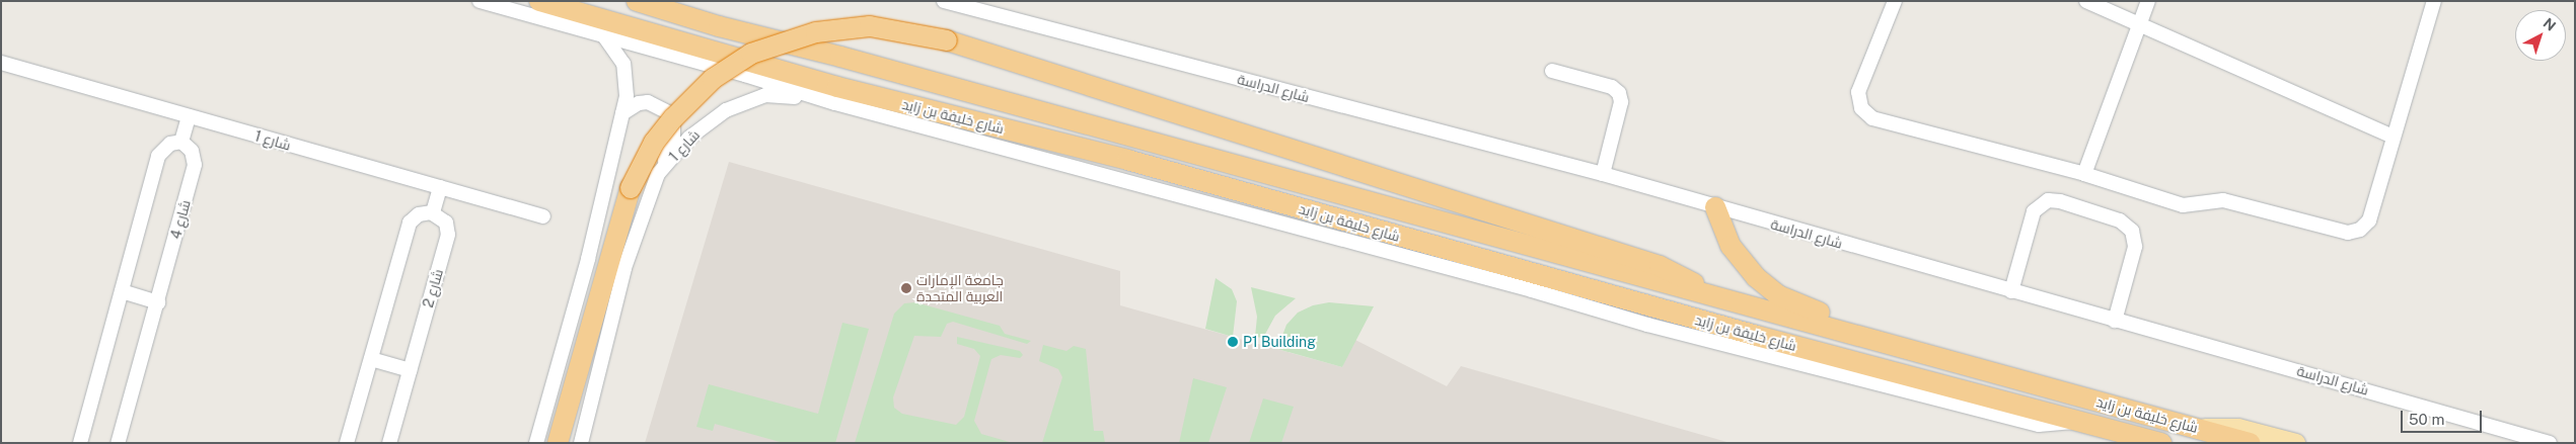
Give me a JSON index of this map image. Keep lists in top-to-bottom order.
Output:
{
  "streets": {
    "highway": ["شارع خليفة بن زايد"],
    "street": [
      "شارع الدراسة",
      "شارع 1",
      "شارع 4",
      "شارع 2"
    ]
  },
  "places": ["جامعة الإمارات العربية المتحدة", "P1 Building"],
  "scale_bar": "50 m",
  "north": "top right"
}
